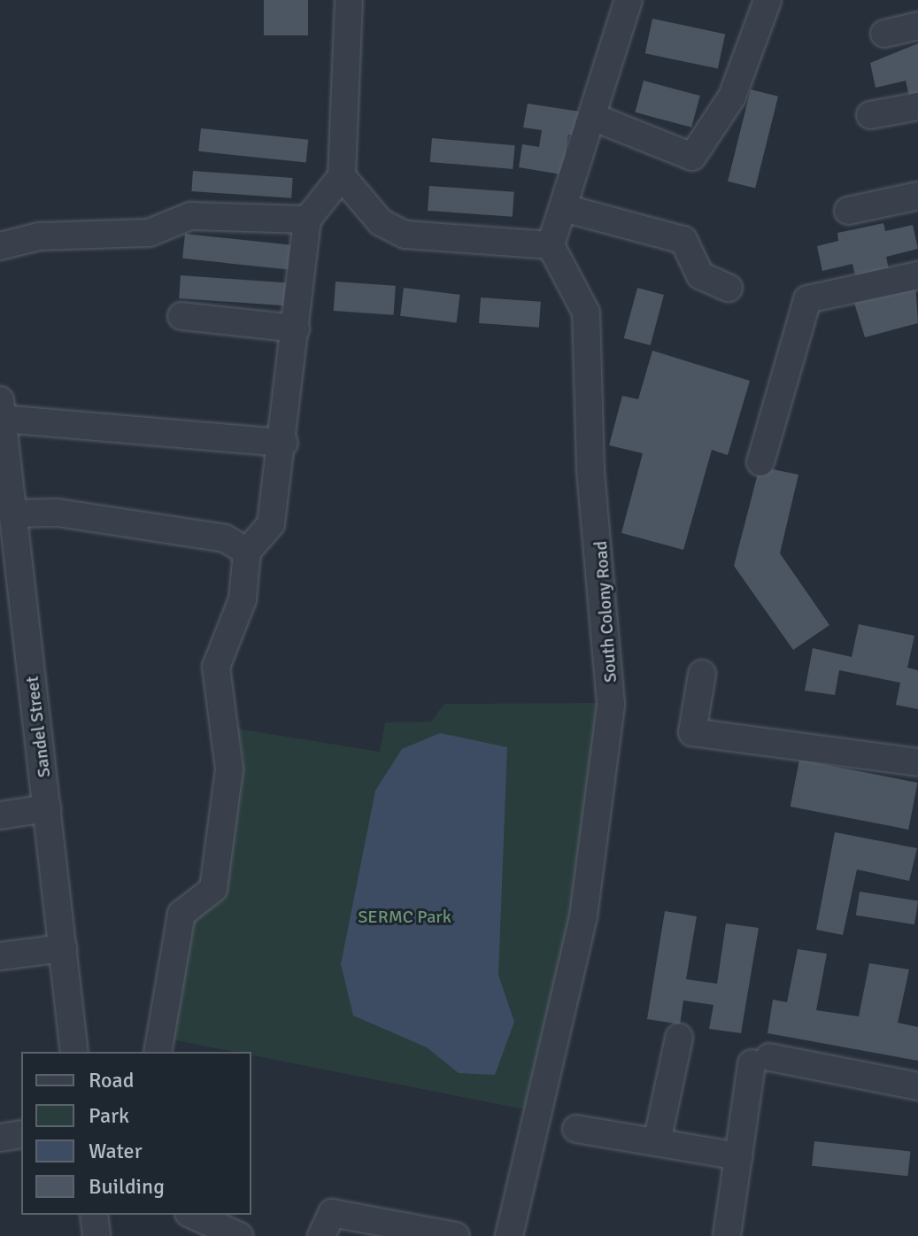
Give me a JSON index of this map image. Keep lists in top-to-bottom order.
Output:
{
  "streets": {
    "street": ["South Colony Road", "Sandel Street"]
  },
  "parks": ["SERMC Park"],
  "legend": [
    "Road",
    "Park",
    "Water",
    "Building"
  ]
}
